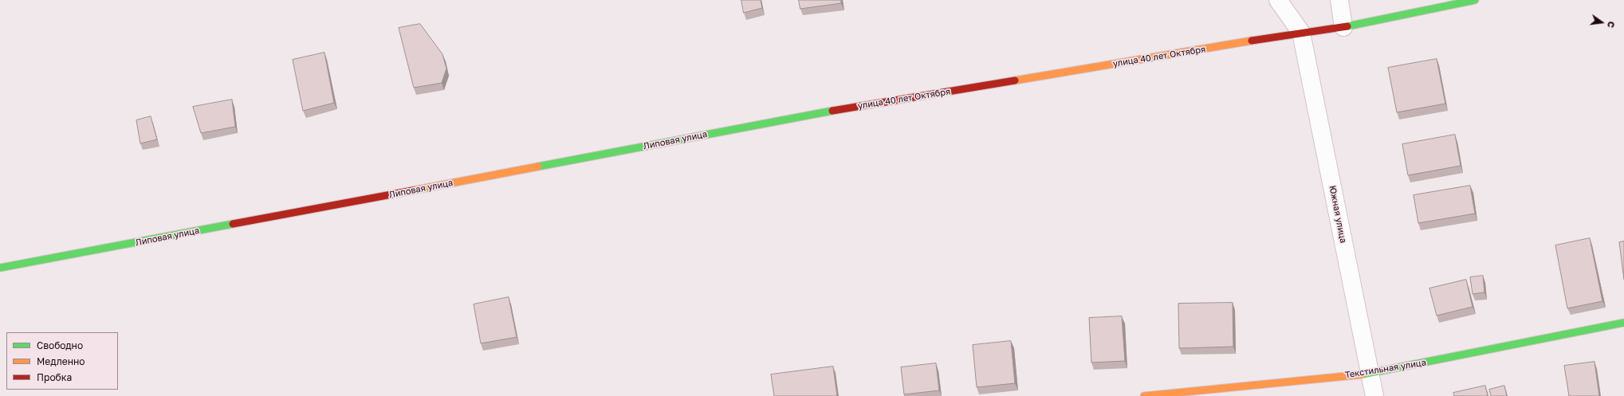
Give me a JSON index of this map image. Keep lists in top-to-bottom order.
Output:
{
  "streets": {
    "street": [
      "улица 40 лет Октября",
      "Липовая улица",
      "Южная улица",
      "Текстильная улица"
    ]
  },
  "crossings": [
    ["улица 40 лет Октября", "Липовая улица"],
    ["улица 40 лет Октября", "Южная улица"],
    ["Южная улица", "Текстильная улица"]
  ],
  "legend": ["Свободно", "Медленно", "Пробка"],
  "north": "right"
}
